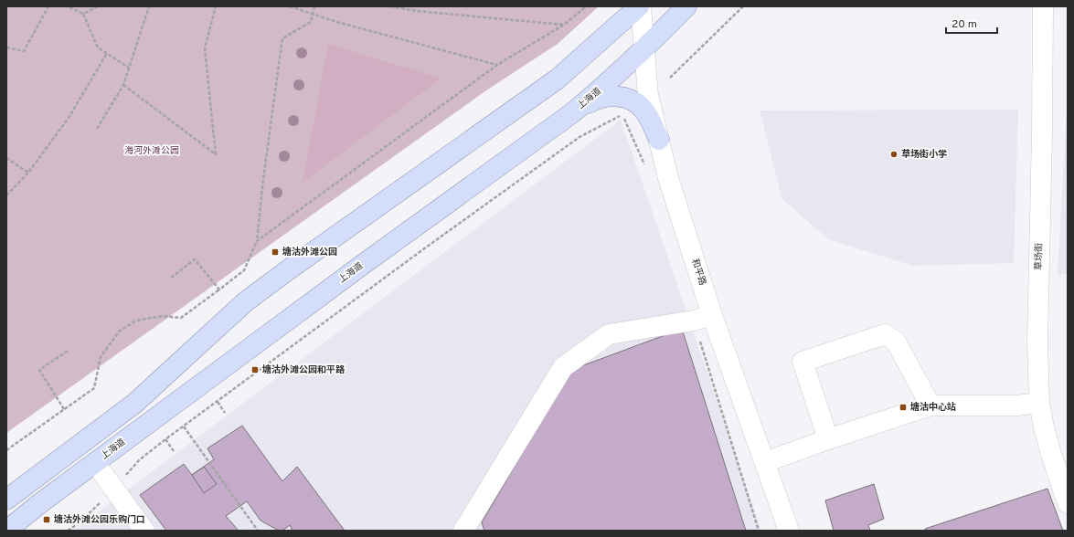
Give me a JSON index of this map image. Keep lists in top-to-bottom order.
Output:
{
  "streets": {
    "main road": ["上海道"],
    "street": ["草场街", "和平路"]
  },
  "crossings": [
    ["上海道", "和平路"]
  ],
  "parks": ["海河外滩公园"],
  "places": {
    "other": ["草场街小学"],
    "transit": [
      "塘沽外滩公园",
      "塘沽外滩公园和平路",
      "塘沽中心站",
      "塘沽外滩公园乐购门口"
    ]
  },
  "scale_bar": "20 m"
}
